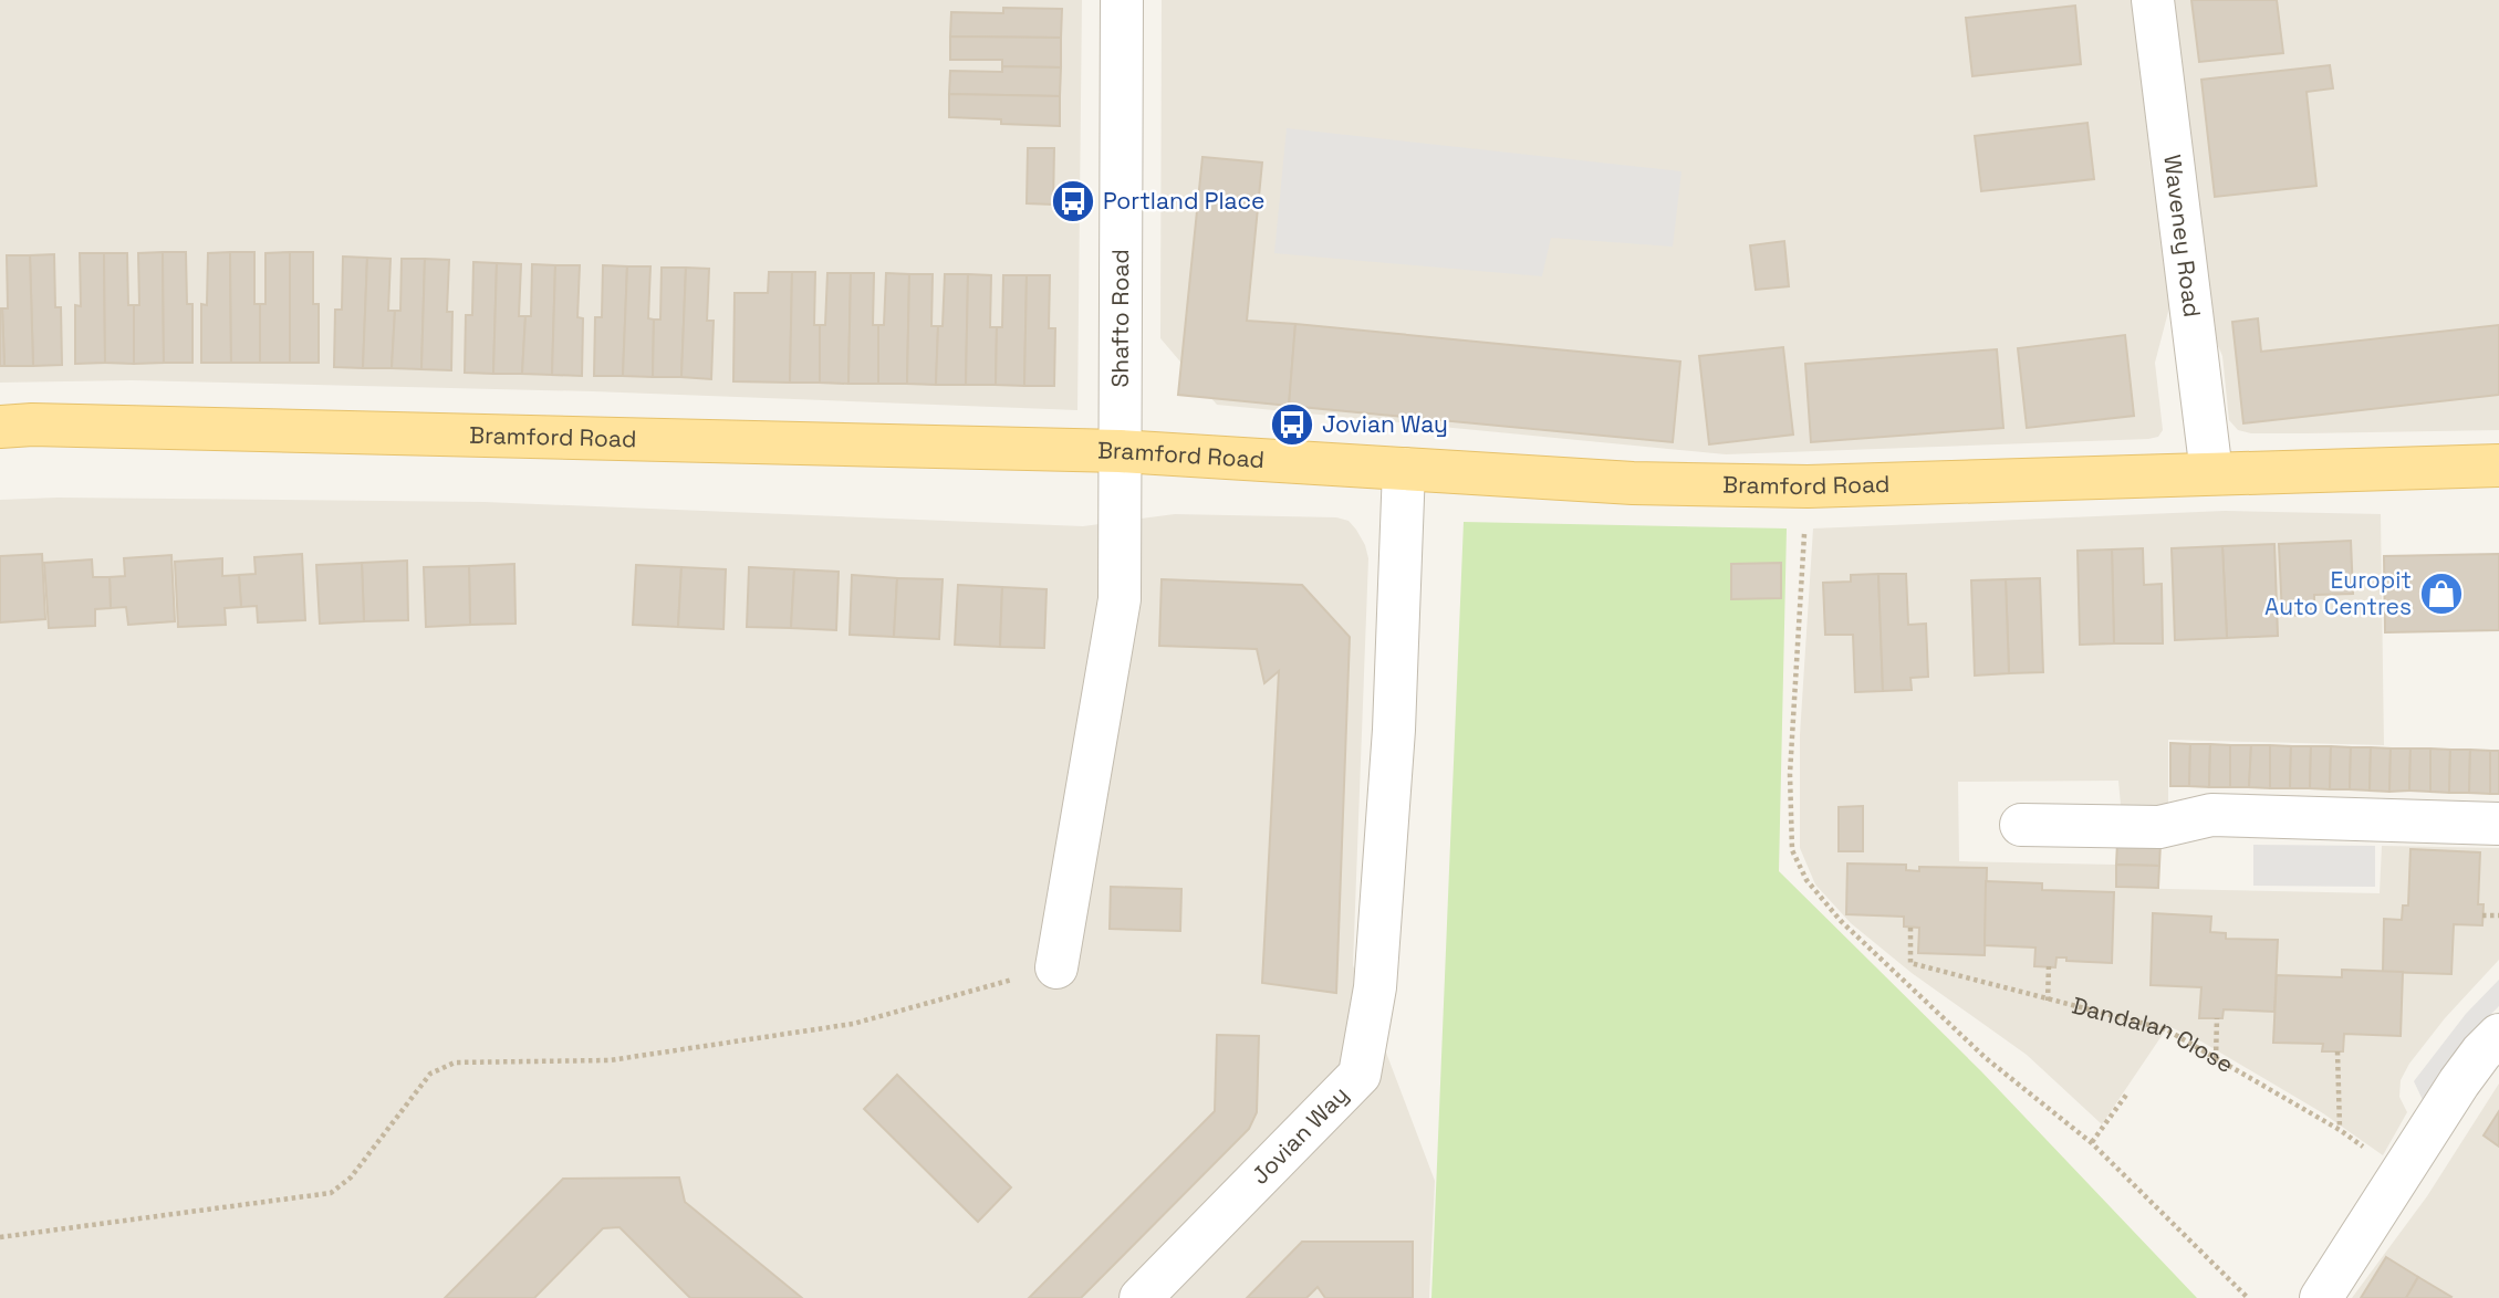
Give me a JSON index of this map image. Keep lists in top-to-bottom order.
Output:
{
  "streets": {
    "main road": ["Bramford Road"],
    "street": ["Waveney Road", "Shafto Road", "Jovian Way"],
    "path": ["Dandalan Close"]
  },
  "crossings": [
    ["Waveney Road", "Bramford Road"],
    ["Shafto Road", "Bramford Road"],
    ["Bramford Road", "Jovian Way"]
  ],
  "places": {
    "bus stop": ["Portland Place", "Jovian Way"],
    "shop": ["Europit Auto Centres"]
  }
}
